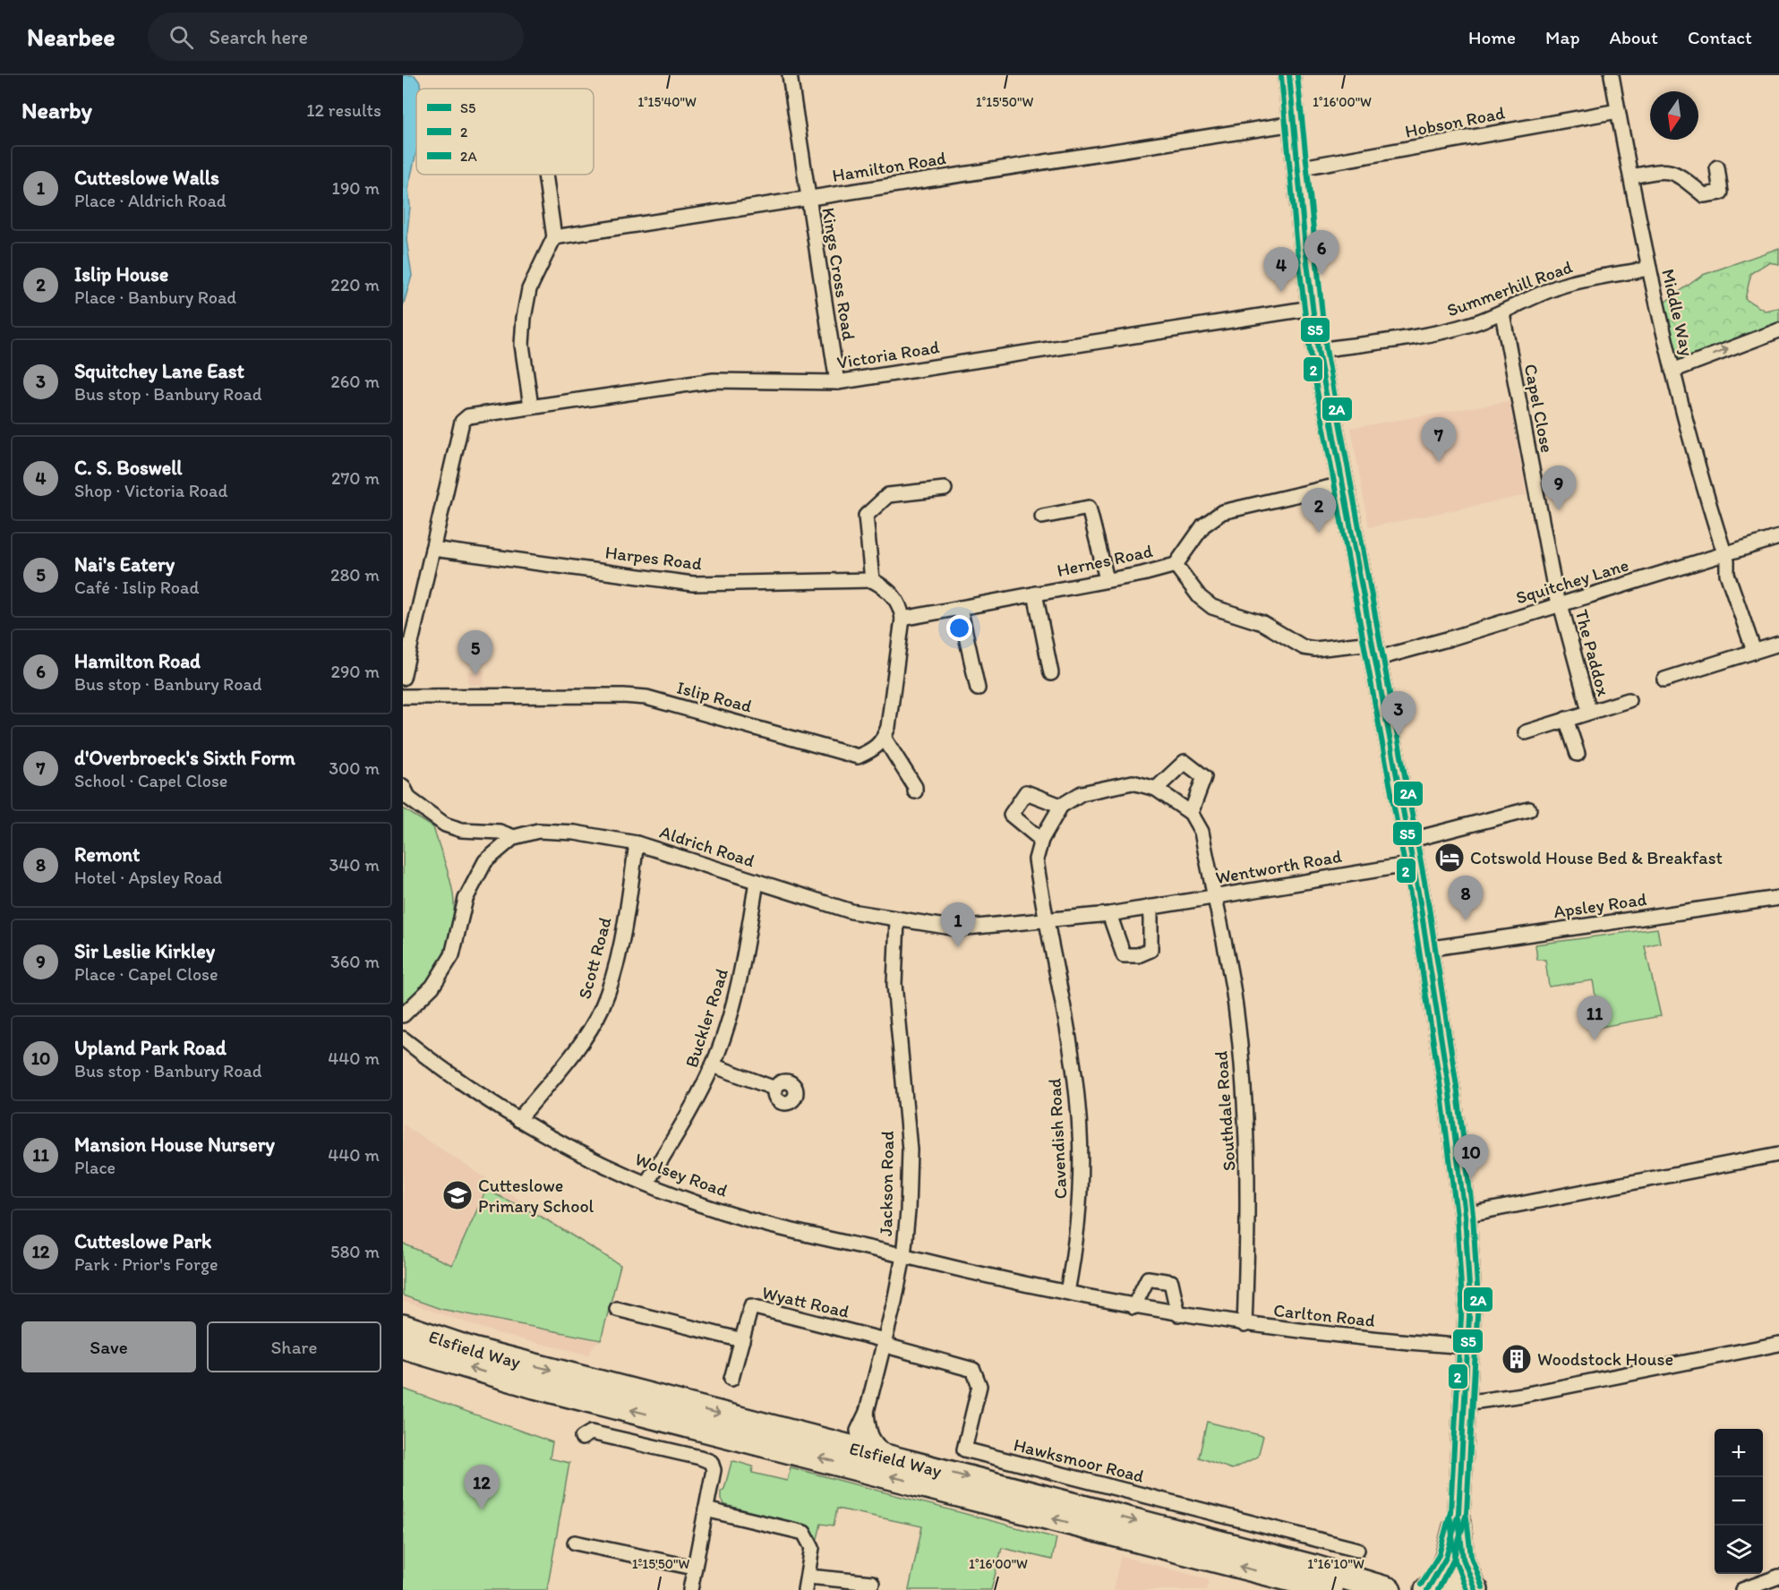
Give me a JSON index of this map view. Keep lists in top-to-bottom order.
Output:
{
  "streets": {
    "highway": ["Elsfield Way"],
    "street": [
      "Hobson Road",
      "Hamilton Road",
      "Kings Cross Road",
      "Summerhill Road",
      "Middle Way",
      "Victoria Road",
      "Capel Close",
      "Harpes Road",
      "Hernes Road",
      "Squitchey Lane",
      "The Paddox",
      "Islip Road",
      "Aldrich Road",
      "Wentworth Road",
      "Apsley Road",
      "Scott Road",
      "Buckler Road",
      "Southdale Road",
      "Cavendish Road",
      "Wolsey Road",
      "Jackson Road",
      "Wyatt Road",
      "Carlton Road",
      "Hawksmoor Road"
    ]
  },
  "crossings": [
    ["Hobson Road", "Middle Way"],
    ["Hamilton Road", "Kings Cross Road"],
    ["Kings Cross Road", "Victoria Road"],
    ["Summerhill Road", "Middle Way"],
    ["Summerhill Road", "Capel Close"],
    ["Middle Way", "Squitchey Lane"],
    ["Victoria Road", "Harpes Road"],
    ["Capel Close", "Squitchey Lane"],
    ["Capel Close", "The Paddox"],
    ["Hernes Road", "Squitchey Lane"],
    ["Squitchey Lane", "The Paddox"],
    ["Aldrich Road", "Wentworth Road"],
    ["Aldrich Road", "Scott Road"],
    ["Aldrich Road", "Buckler Road"],
    ["Aldrich Road", "Jackson Road"],
    ["Wentworth Road", "Southdale Road"],
    ["Wentworth Road", "Cavendish Road"],
    ["Scott Road", "Wolsey Road"],
    ["Buckler Road", "Wolsey Road"],
    ["Southdale Road", "Carlton Road"],
    ["Cavendish Road", "Carlton Road"],
    ["Wolsey Road", "Jackson Road"],
    ["Wolsey Road", "Carlton Road"],
    ["Jackson Road", "Wyatt Road"],
    ["Jackson Road", "Elsfield Way"],
    ["Jackson Road", "Hawksmoor Road"],
    ["Wyatt Road", "Hawksmoor Road"]
  ],
  "places": {
    "hotel": ["Cotswold House Bed & Breakfast"],
    "school or university": ["Cutteslowe Primary School"],
    "building": ["Woodstock House"]
  },
  "lines": ["transit line S5", "transit line 2A", "transit line 2"],
  "legend": ["S5", "2", "2A"],
  "north": "bottom",
  "page": {
    "header": "Nearbee",
    "search": "Search here",
    "nav": [
      "Home",
      "Map",
      "About",
      "Contact"
    ],
    "heading": ["Nearby", "12 results"],
    "list": [
      {
        "mark": "1",
        "name": "Cutteslowe Walls",
        "note": "Place · Aldrich Road",
        "value": "190 m"
      },
      {
        "mark": "2",
        "name": "Islip House",
        "note": "Place · Banbury Road",
        "value": "220 m"
      },
      {
        "mark": "3",
        "name": "Squitchey Lane East",
        "note": "Bus stop · Banbury Road",
        "value": "260 m"
      },
      {
        "mark": "4",
        "name": "C. S. Boswell",
        "note": "Shop · Victoria Road",
        "value": "270 m"
      },
      {
        "mark": "5",
        "name": "Nai's Eatery",
        "note": "Café · Islip Road",
        "value": "280 m"
      },
      {
        "mark": "6",
        "name": "Hamilton Road",
        "note": "Bus stop · Banbury Road",
        "value": "290 m"
      },
      {
        "mark": "7",
        "name": "d'Overbroeck's Sixth Form",
        "note": "School · Capel Close",
        "value": "300 m"
      },
      {
        "mark": "8",
        "name": "Remont",
        "note": "Hotel · Apsley Road",
        "value": "340 m"
      },
      {
        "mark": "9",
        "name": "Sir Leslie Kirkley",
        "note": "Place · Capel Close",
        "value": "360 m"
      },
      {
        "mark": "10",
        "name": "Upland Park Road",
        "note": "Bus stop · Banbury Road",
        "value": "440 m"
      },
      {
        "mark": "11",
        "name": "Mansion House Nursery",
        "note": "Place",
        "value": "440 m"
      },
      {
        "mark": "12",
        "name": "Cutteslowe Park",
        "note": "Park · Prior's Forge",
        "value": "580 m"
      }
    ],
    "pins": [
      "6",
      "4",
      "7",
      "9",
      "2",
      "5",
      "3",
      "8",
      "1",
      "11",
      "10",
      "12"
    ],
    "buttons": ["Save", "Share"],
    "map_buttons": ["+", "−"]
  },
  "coordinates": [
    "1°15'40\"W",
    "1°15'50\"W",
    "1°16'00\"W",
    "1°16'10\"W"
  ]
}
